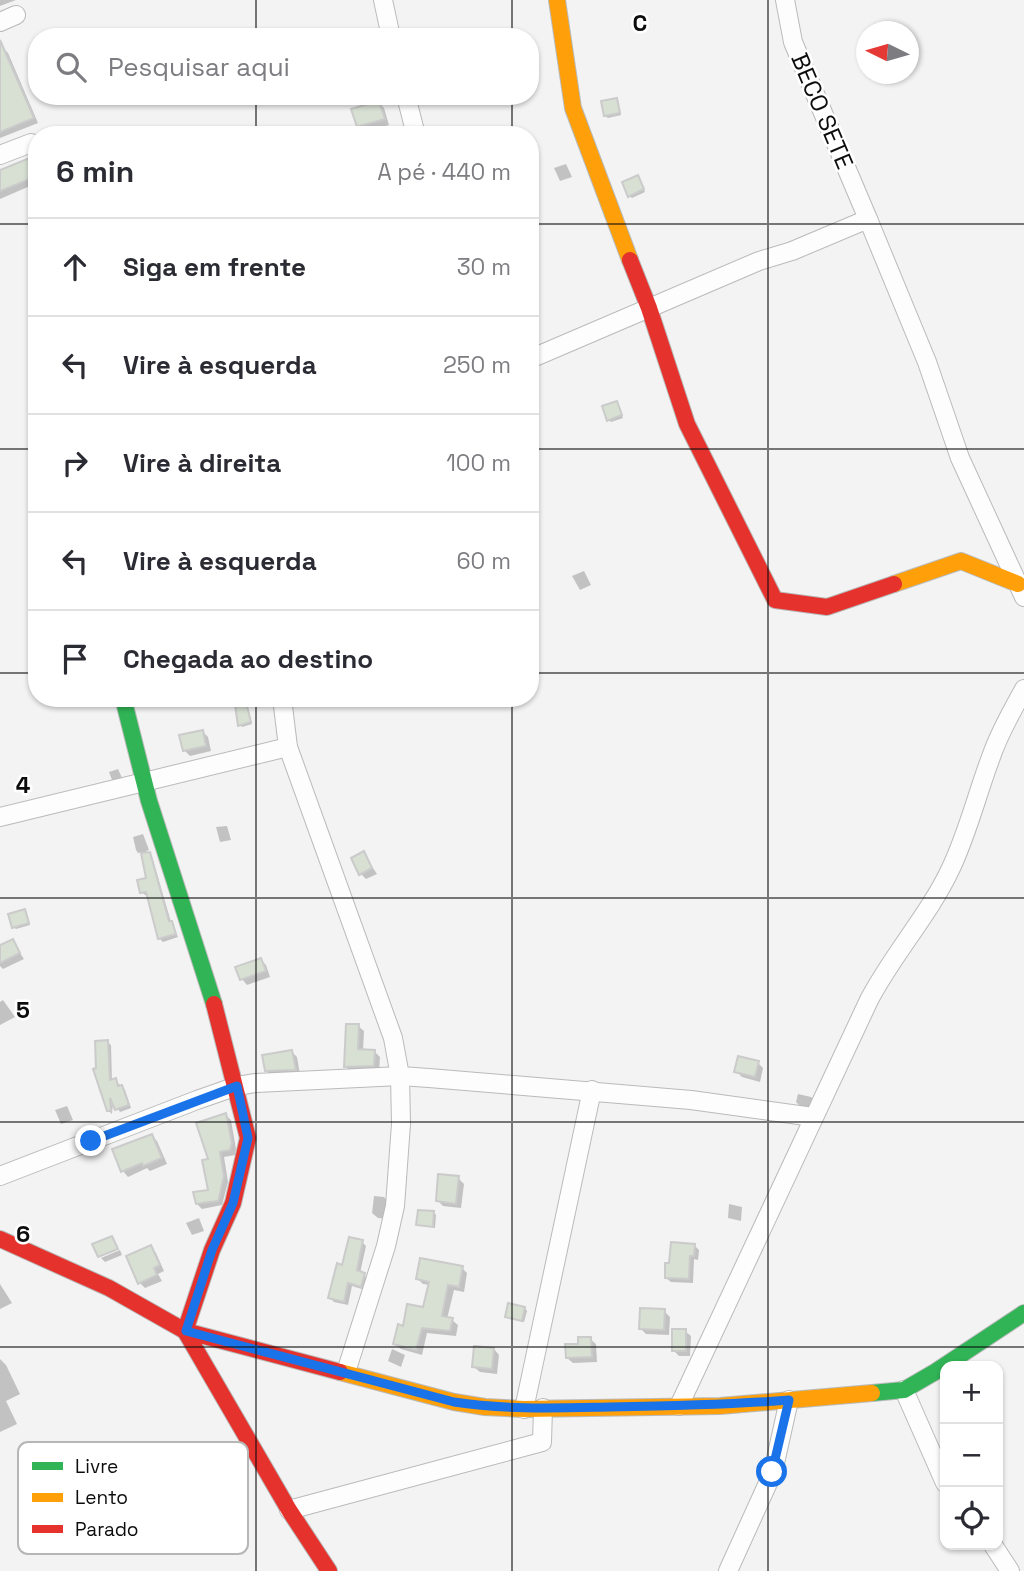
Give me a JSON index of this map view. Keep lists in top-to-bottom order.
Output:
{
  "streets": {
    "street": ["BECO SETE"]
  },
  "legend": ["Livre", "Lento", "Parado"],
  "north": "left",
  "page": {
    "search": "Pesquisar aqui",
    "heading": ["6 min", "A pé · 440 m"],
    "list": [
      ["Siga em frente", "30 m"],
      ["Vire à esquerda", "250 m"],
      ["Vire à direita", "100 m"],
      ["Vire à esquerda", "60 m"],
      "Chegada ao destino"
    ],
    "map_buttons": ["+", "−"]
  },
  "grid": {
    "columns": ["C"],
    "rows": ["4", "5", "6"]
  }
}
